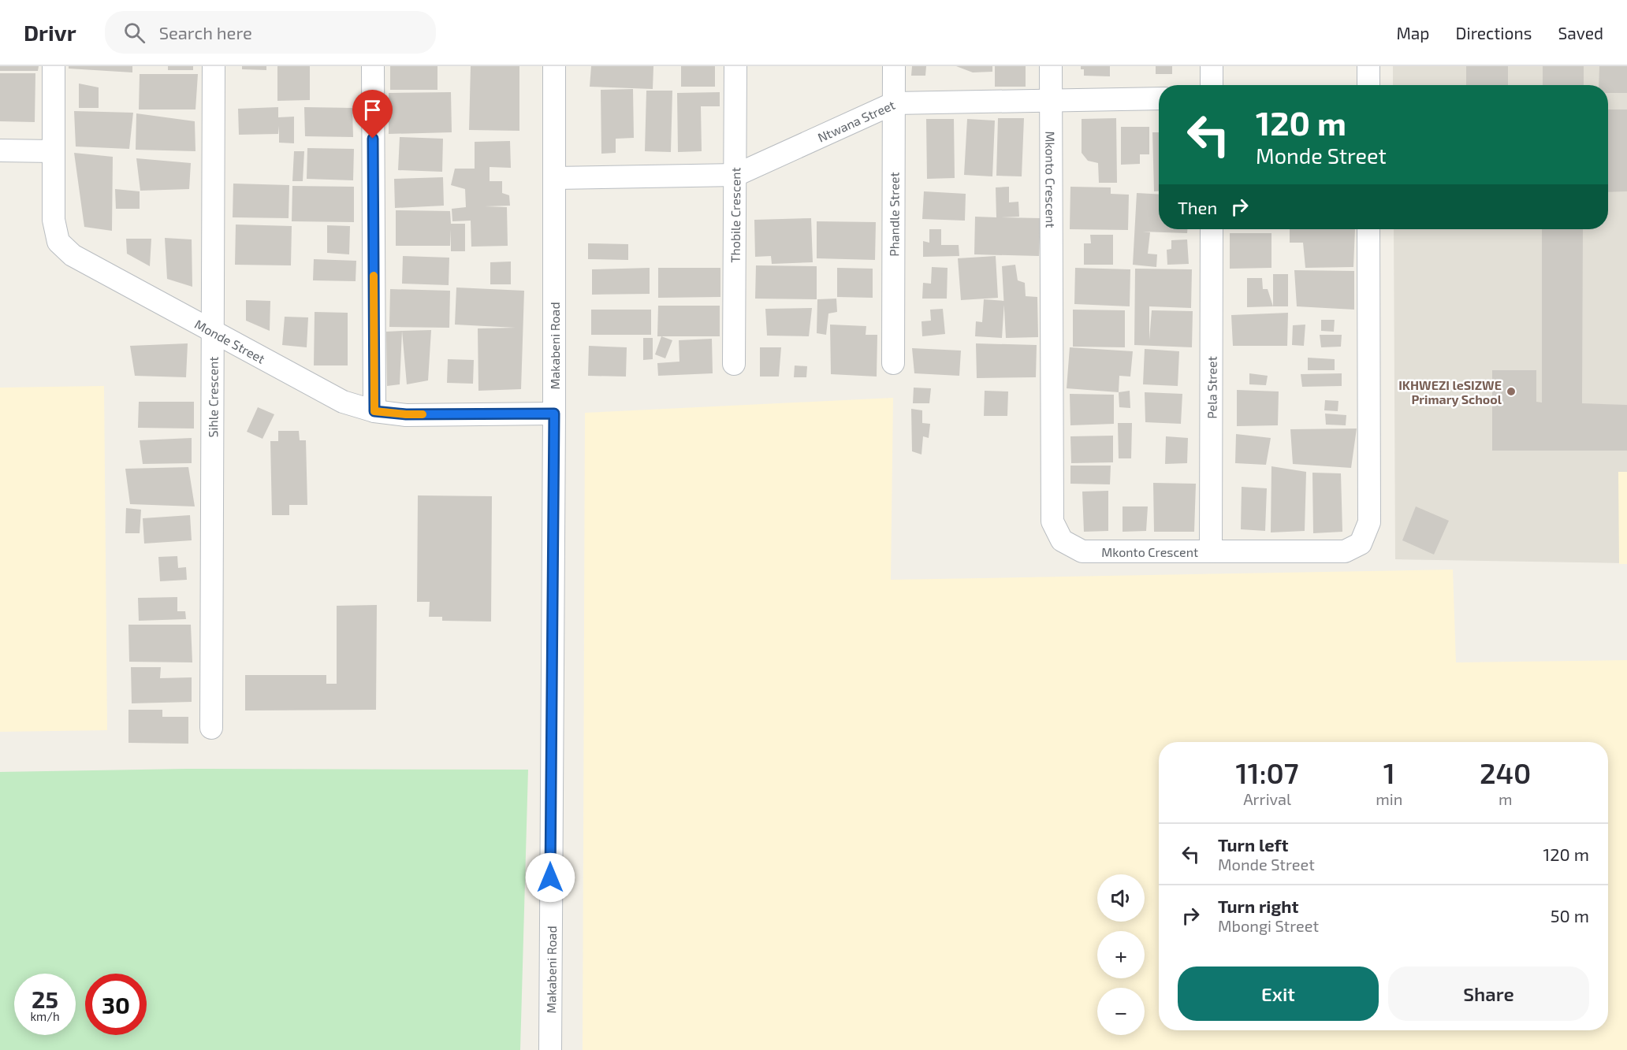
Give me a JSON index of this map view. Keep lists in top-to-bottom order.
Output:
{
  "streets": {
    "street": [
      "Ntwana Street",
      "Mkonto Crescent",
      "Phandle Street",
      "Thobile Crescent",
      "Monde Street",
      "Makabeni Road",
      "Pela Street",
      "Sihle Crescent"
    ]
  },
  "crossings": [
    ["Ntwana Street", "Mkonto Crescent"],
    ["Ntwana Street", "Phandle Street"],
    ["Ntwana Street", "Thobile Crescent"],
    ["Ntwana Street", "Makabeni Road"],
    ["Mkonto Crescent", "Pela Street"],
    ["Monde Street", "Makabeni Road"],
    ["Monde Street", "Sihle Crescent"]
  ],
  "places": ["IKHWEZI leSIZWE Primary School"],
  "page": {
    "header": "Drivr",
    "search": "Search here",
    "nav": ["Map", "Directions", "Saved"],
    "turn": ["120 m", "Monde Street"],
    "then": "Then",
    "eta": [
      "11:07",
      "Arrival",
      "1",
      "min",
      "240",
      "m"
    ],
    "list": [
      {
        "name": "Turn left",
        "note": "Monde Street",
        "value": "120 m"
      },
      {
        "name": "Turn right",
        "note": "Mbongi Street",
        "value": "50 m"
      }
    ],
    "map_buttons": ["+", "−"],
    "buttons": ["Exit", "Share"],
    "speed": "25 km/h",
    "limit": "30"
  }
}
